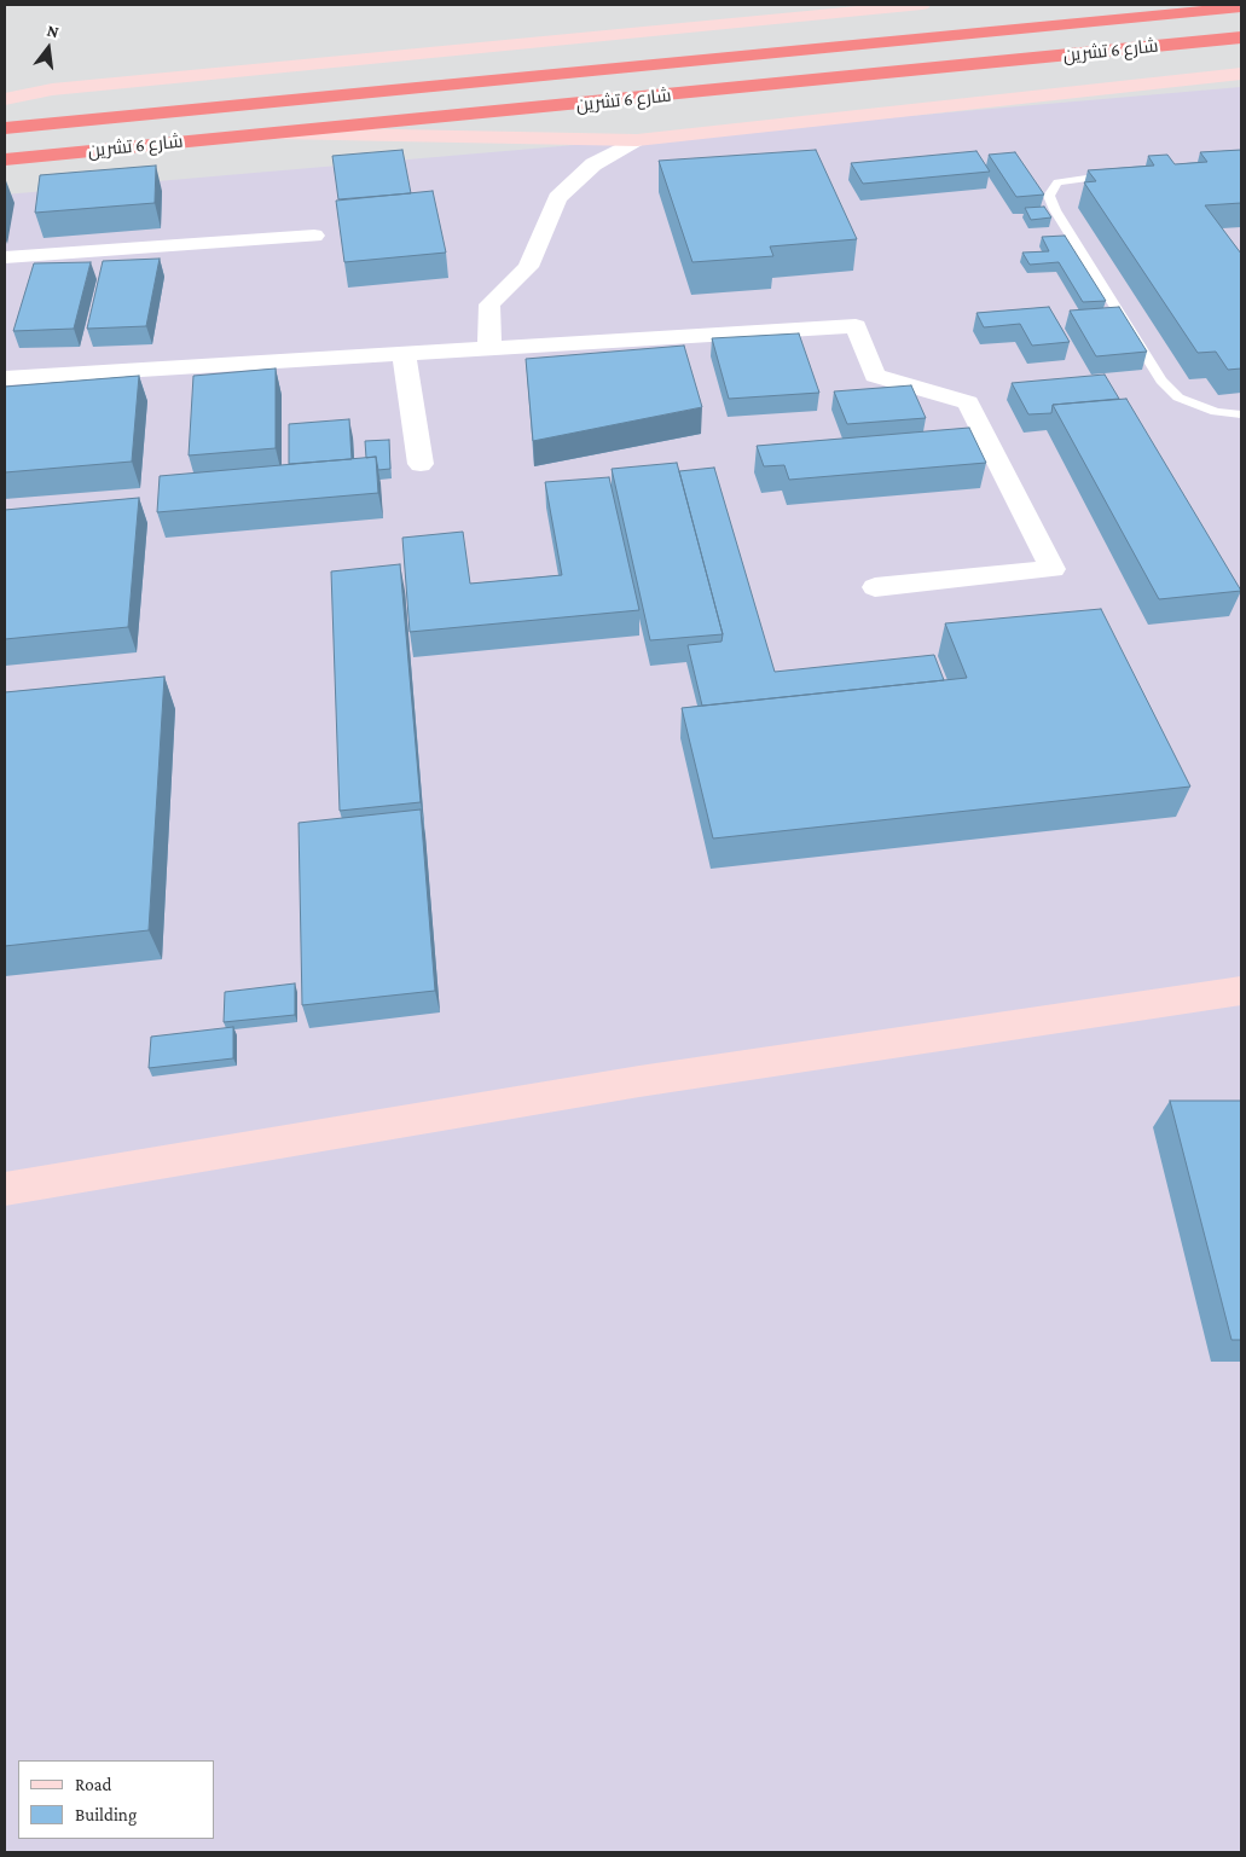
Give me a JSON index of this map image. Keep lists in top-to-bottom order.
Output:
{
  "streets": {
    "highway": ["شارع 6 تشرين"]
  },
  "legend": ["Road", "Building"],
  "north": "top"
}
